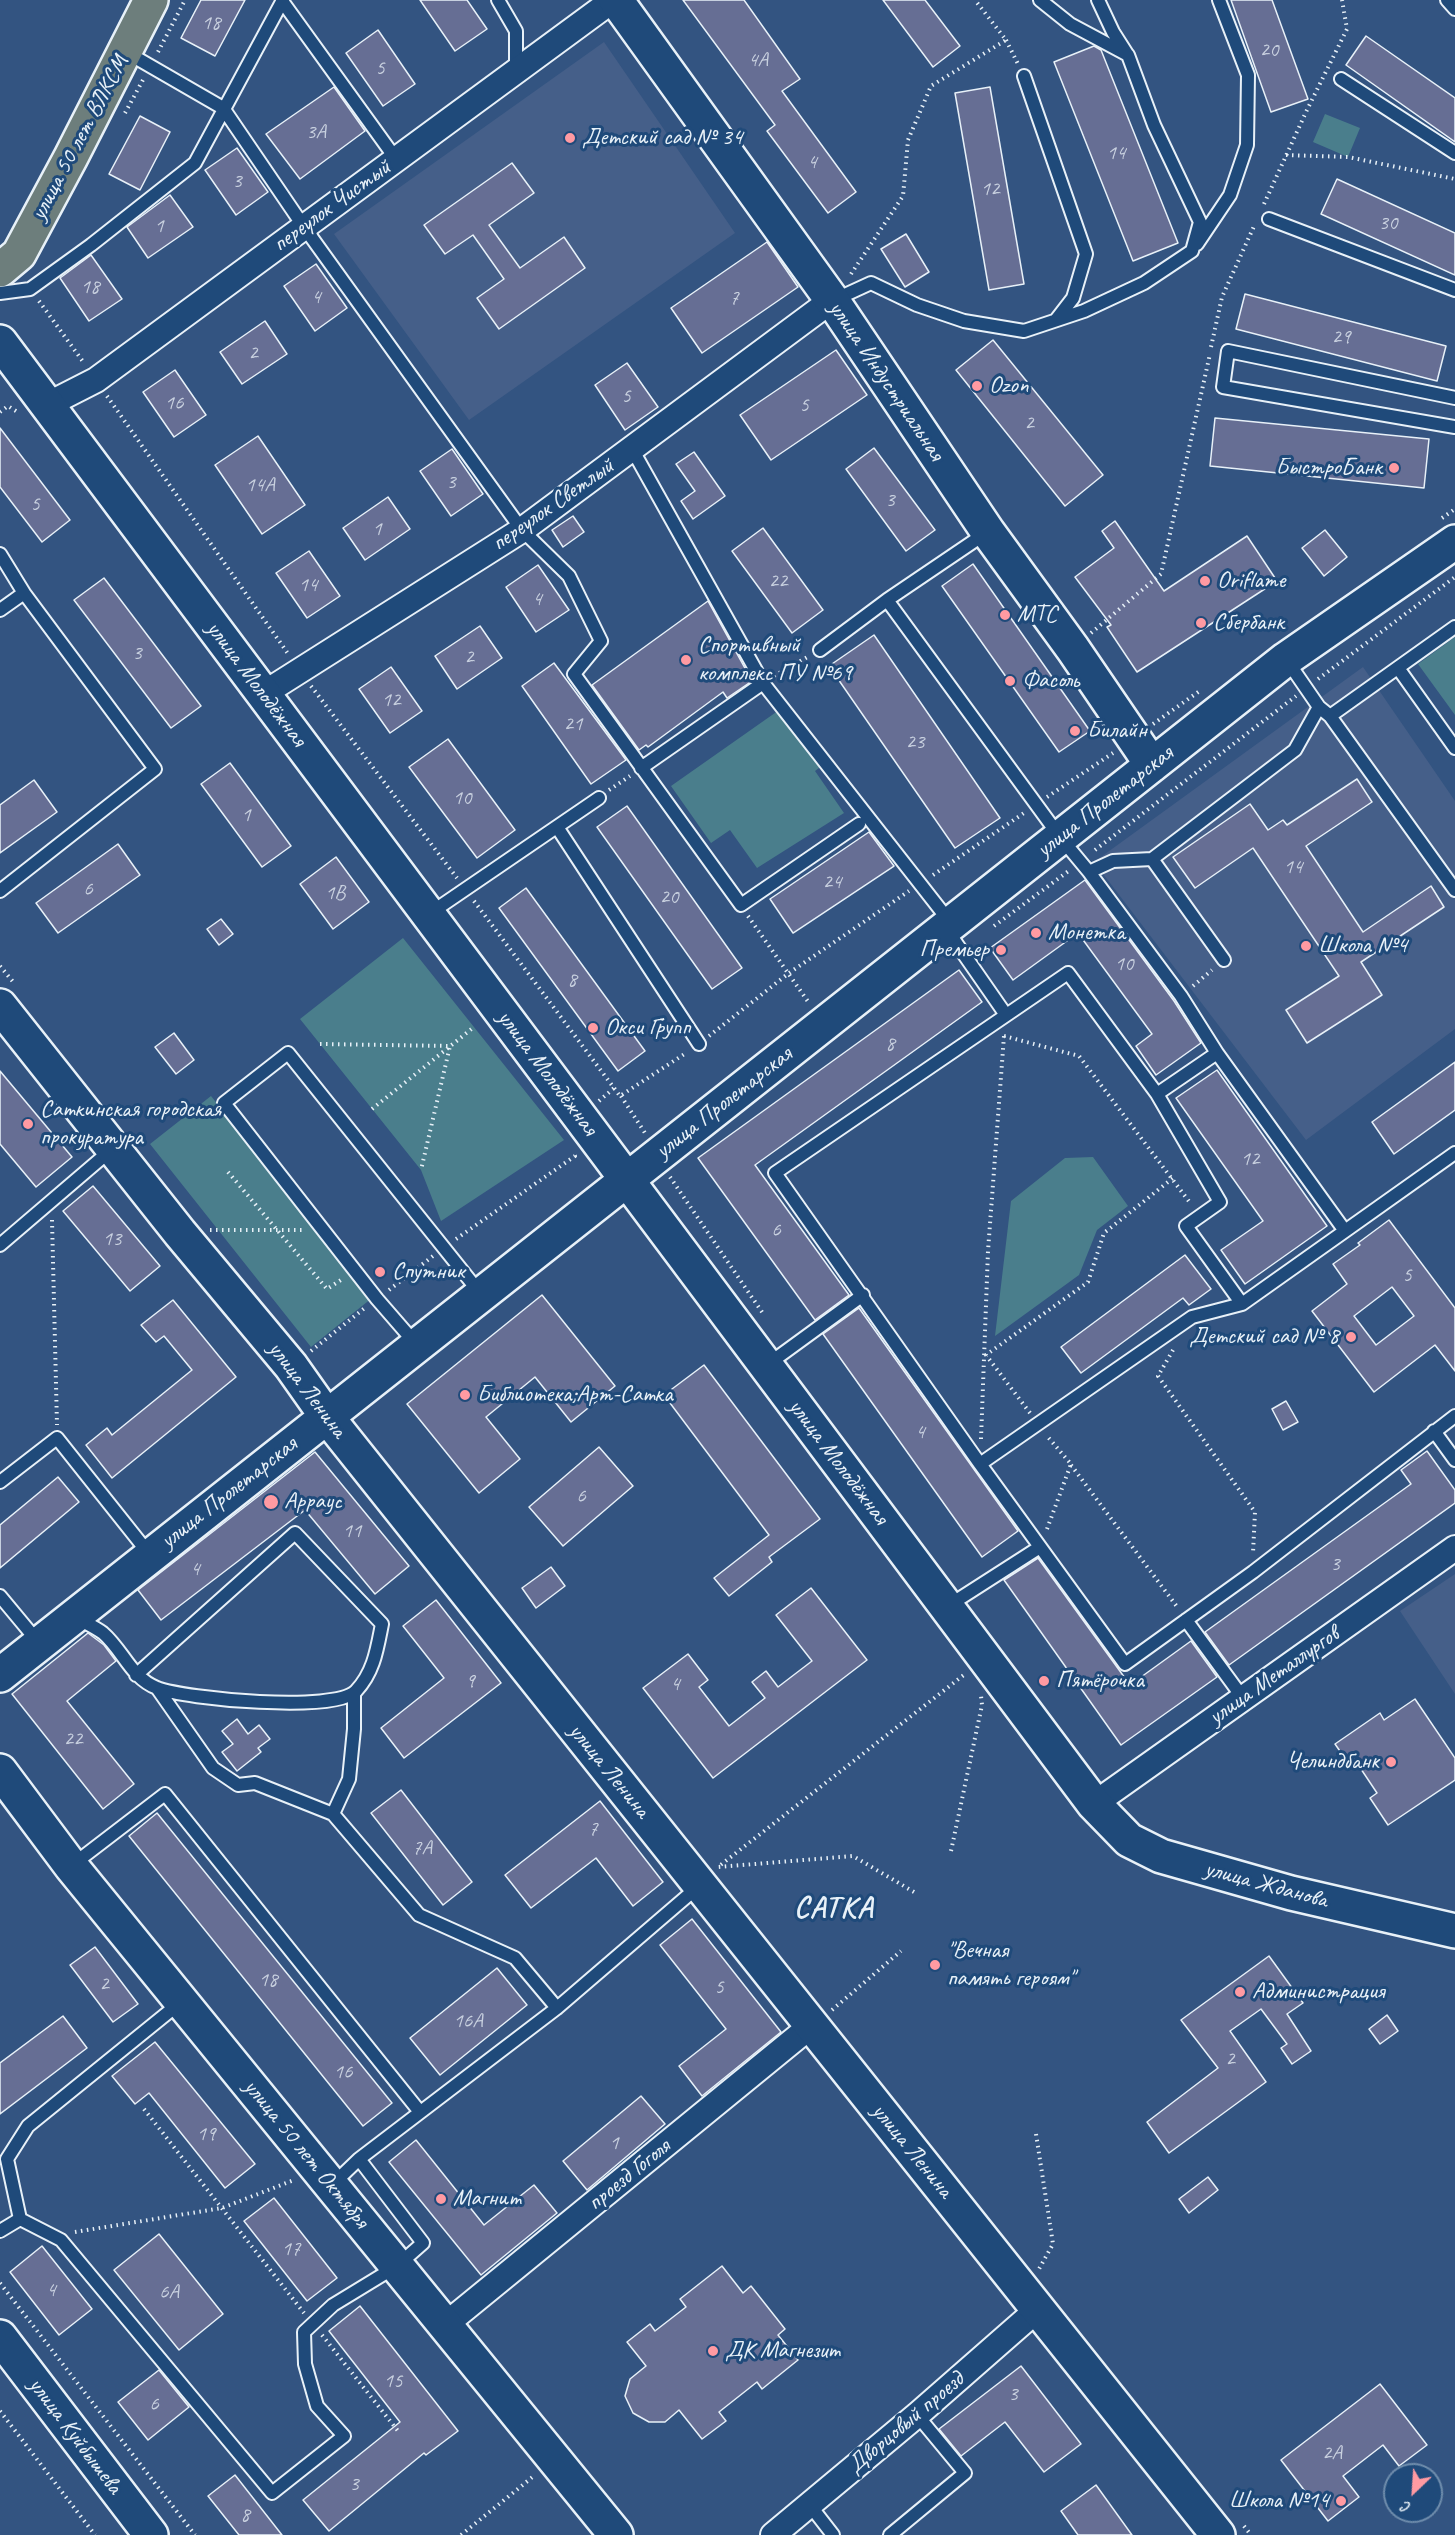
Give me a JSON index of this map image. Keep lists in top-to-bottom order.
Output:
{
  "streets": {
    "main road": [
      "улица 50 лет ВЛКСМ",
      "улица Индустриальная",
      "улица Молодёжная",
      "улица Пролетарская",
      "улица Ленина",
      "улица Жданова",
      "улица 50 лет Октября",
      "улица Куйбышева"
    ],
    "street": [
      "переулок Чистый",
      "переулок Светлый",
      "улица Металлургов",
      "проезд Гоголя",
      "Дворцовый проезд"
    ]
  },
  "crossings": [
    ["переулок Чистый", "улица Индустриальная"],
    ["переулок Чистый", "улица Молодёжная"],
    ["улица Индустриальная", "переулок Светлый"],
    ["улица Индустриальная", "улица Пролетарская"],
    ["переулок Светлый", "улица Молодёжная"],
    ["улица Молодёжная", "улица Пролетарская"],
    ["улица Молодёжная", "улица Металлургов"],
    ["улица Молодёжная", "улица Жданова"],
    ["улица Пролетарская", "улица Ленина"],
    ["улица Ленина", "проезд Гоголя"],
    ["улица Ленина", "Дворцовый проезд"],
    ["улица Металлургов", "улица Жданова"],
    ["улица 50 лет Октября", "проезд Гоголя"]
  ],
  "districts": ["САТКА"],
  "places": [
    "Детский сад № 34",
    "Ozon",
    "БыстроБанк",
    "Oriflame",
    "МТС",
    "Сбербанк",
    "Спортивный комплекс ПУ №69",
    "Фасоль",
    "Билайн",
    "Монетка",
    "Школа №4",
    "Премьер",
    "Окси Групп",
    "Саткинская городская прокуратура",
    "Спутник",
    "Детский сад № 8",
    "Библиотека;Арт-Сатка",
    "Арраус",
    "Пятёрочка",
    "Челиндбанк",
    "\"Вечная память героям\"",
    "Администрация",
    "Магнит",
    "ДК Магнезит",
    "Школа №14"
  ],
  "house_numbers": [
    "18",
    "20",
    "4А",
    "5",
    "3А",
    "14",
    "4",
    "3",
    "12",
    "30",
    "1",
    "18",
    "4",
    "7",
    "29",
    "2",
    "5",
    "16",
    "5",
    "2",
    "3",
    "14А",
    "3",
    "5",
    "1",
    "22",
    "14",
    "4",
    "3",
    "2",
    "12",
    "21",
    "23",
    "10",
    "1",
    "14",
    "24",
    "6",
    "1В",
    "20",
    "10",
    "8",
    "8",
    "12",
    "6",
    "13",
    "5",
    "4",
    "6",
    "11",
    "3",
    "4",
    "9",
    "4",
    "22",
    "7",
    "7А",
    "18",
    "2",
    "5",
    "16А",
    "2",
    "16",
    "19",
    "1",
    "17",
    "4",
    "6А",
    "15",
    "3",
    "6",
    "2А",
    "3",
    "8"
  ],
  "north": "bottom left"
}
